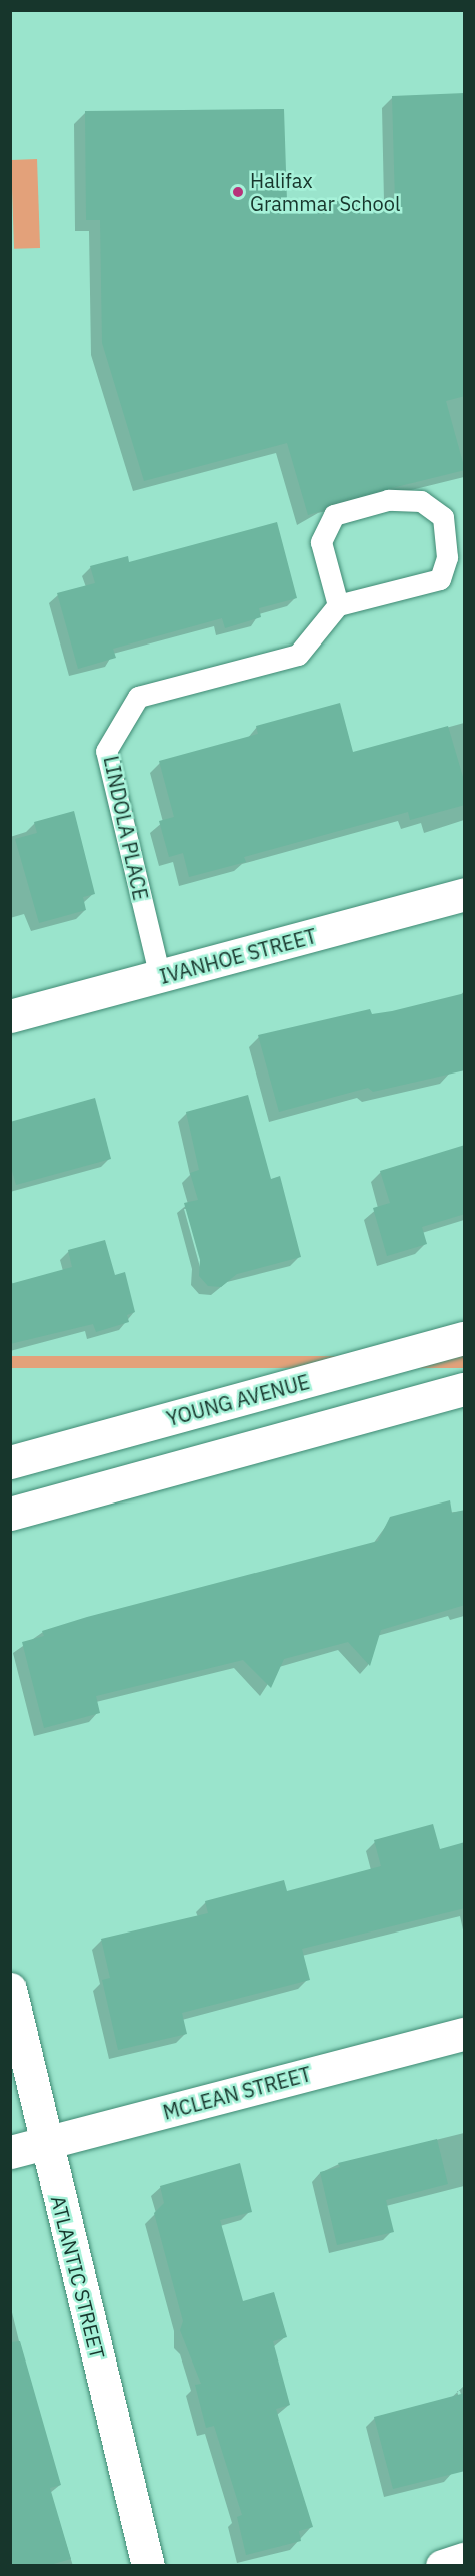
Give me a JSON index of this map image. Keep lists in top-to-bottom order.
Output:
{
  "streets": {
    "street": [
      "IVANHOE STREET",
      "YOUNG AVENUE",
      "MCLEAN STREET",
      "ATLANTIC STREET"
    ],
    "lane": ["LINDOLA PLACE"]
  },
  "crossings": [
    ["LINDOLA PLACE", "IVANHOE STREET"],
    ["MCLEAN STREET", "ATLANTIC STREET"]
  ],
  "places": ["Halifax Grammar School"]
}
